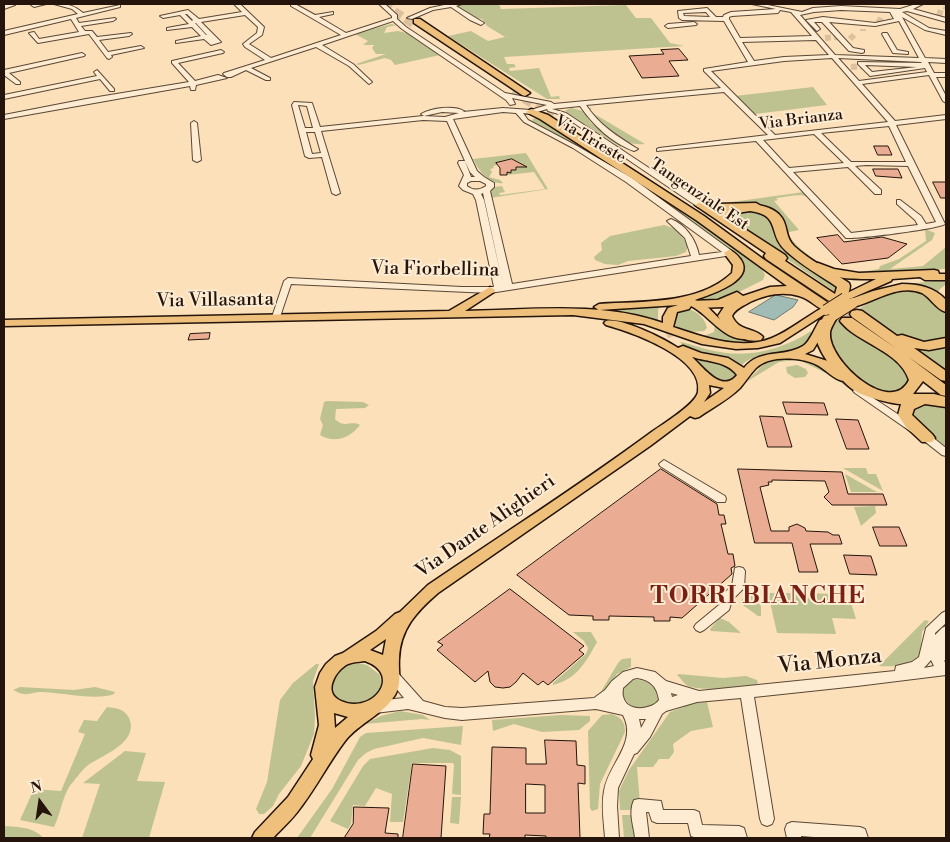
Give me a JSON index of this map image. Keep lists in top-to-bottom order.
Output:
{
  "streets": {
    "highway": ["Tangenziale Est"],
    "main road": ["Via Villasanta", "Via Dante Alighieri"],
    "street": [
      "Via Brianza",
      "Via Trieste",
      "Via Fiorbellina",
      "Via Monza"
    ]
  },
  "crossings": [
    ["Via Trieste", "Tangenziale Est"],
    ["Via Trieste", "Via Fiorbellina"],
    ["Via Fiorbellina", "Via Villasanta"]
  ],
  "districts": ["TORRI BIANCHE"],
  "north": "top"
}
